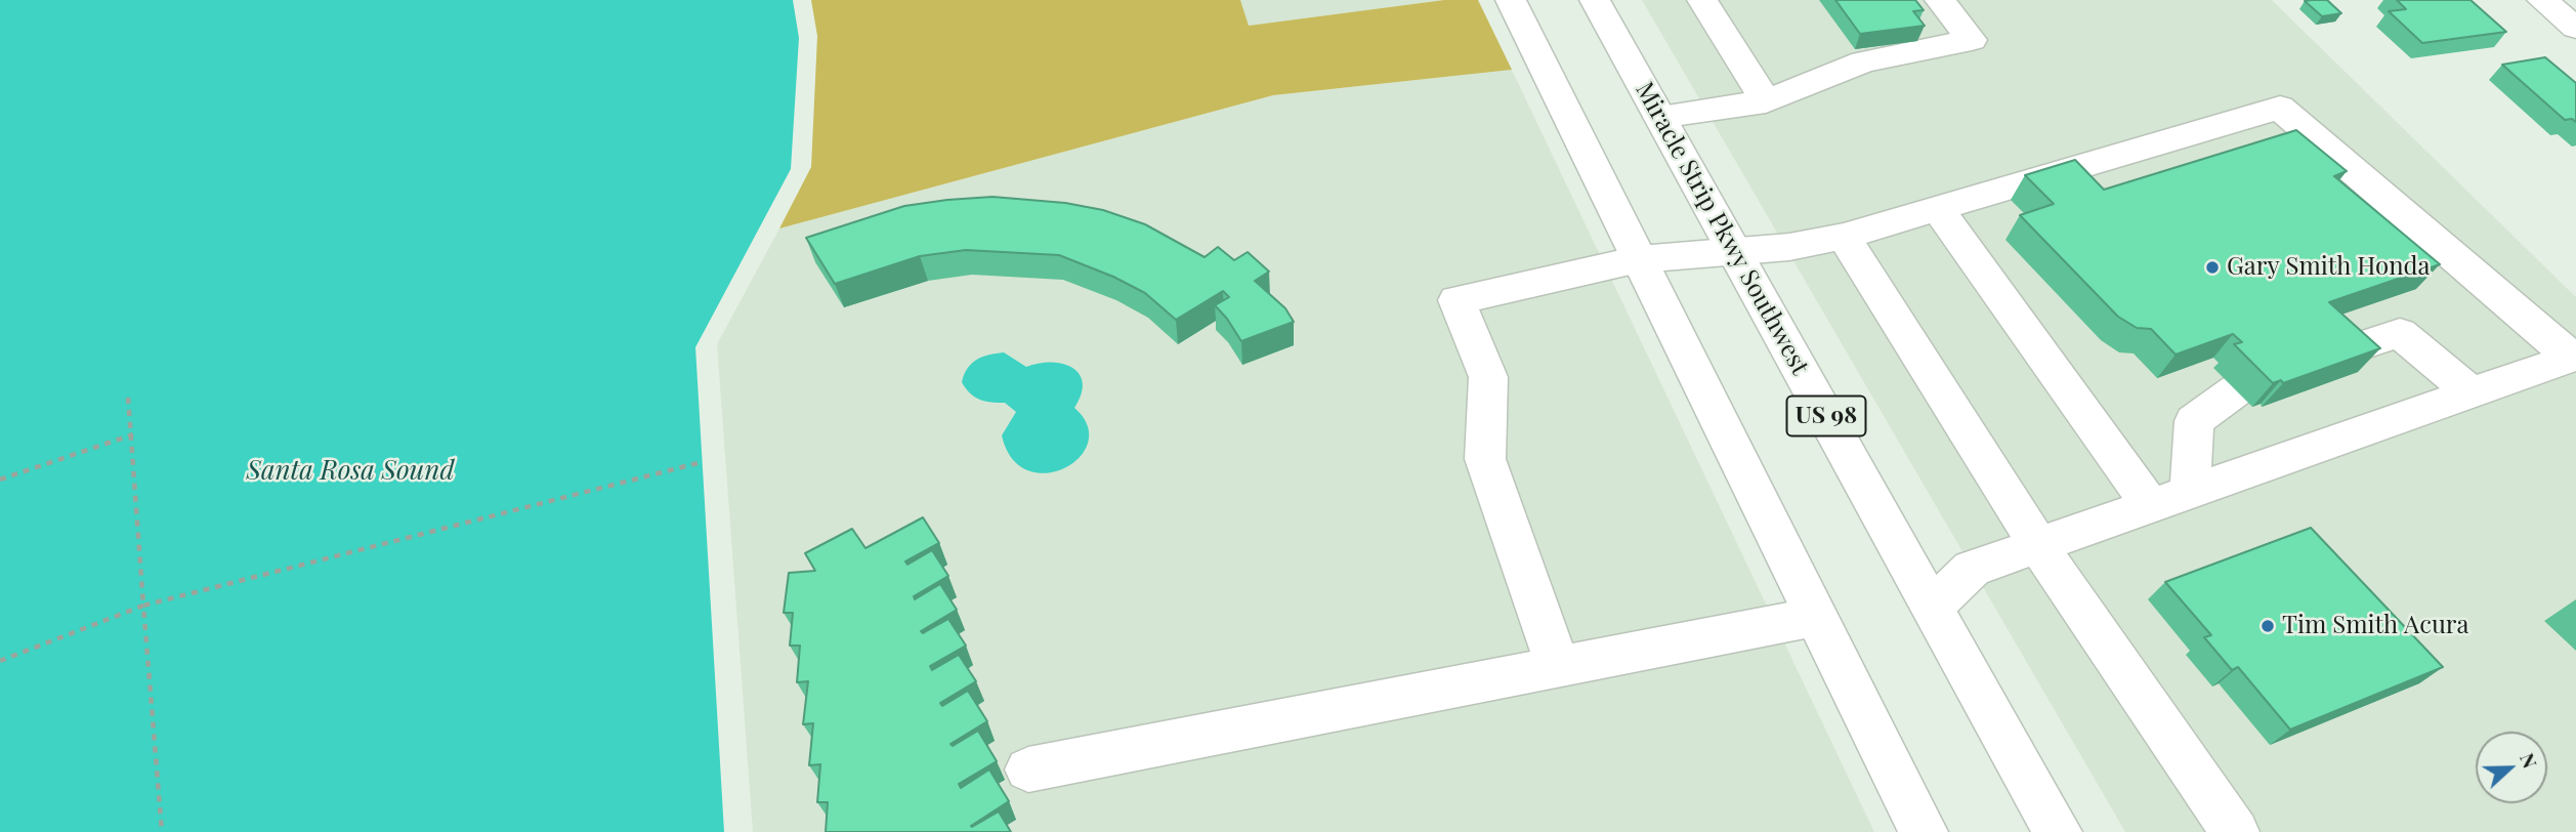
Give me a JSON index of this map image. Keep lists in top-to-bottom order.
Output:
{
  "streets": {
    "main road": ["Miracle Strip Pkwy Southwest", "US 98"]
  },
  "water": ["Santa Rosa Sound"],
  "places": ["Gary Smith Honda", "Tim Smith Acura"],
  "north": "right"
}
